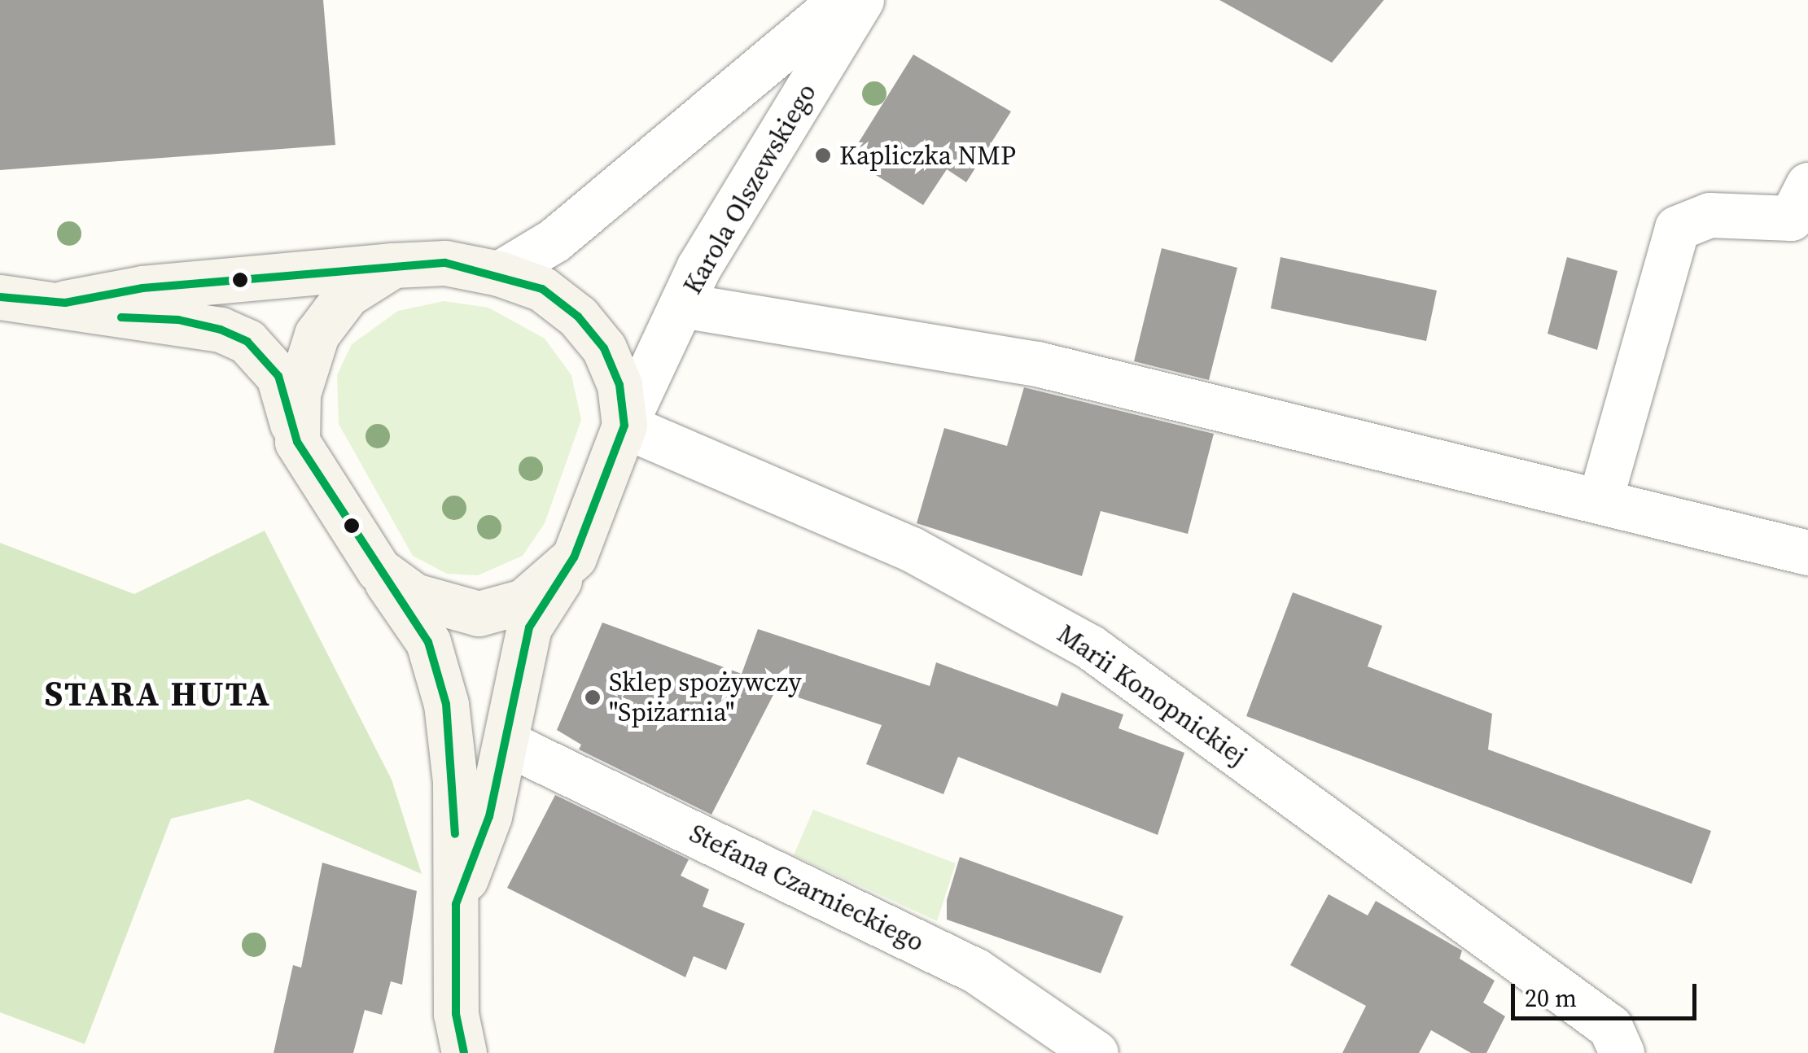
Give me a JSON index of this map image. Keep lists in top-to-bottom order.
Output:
{
  "streets": {
    "street": ["Karola Olszewskiego", "Marii Konopnickiej", "Stefana Czarnieckiego"]
  },
  "crossings": [
    ["Karola Olszewskiego", "Marii Konopnickiej"]
  ],
  "districts": ["STARA HUTA"],
  "places": ["Kapliczka NMP", "Sklep spożywczy \"Spiżarnia\""],
  "scale_bar": "20 m"
}
